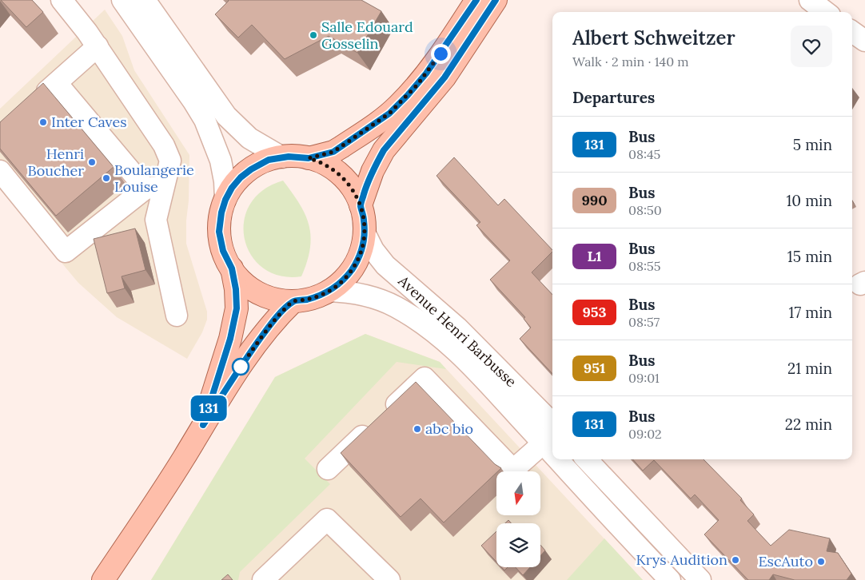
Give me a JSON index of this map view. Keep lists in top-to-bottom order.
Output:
{
  "streets": {
    "street": ["Avenue Henri Barbusse"]
  },
  "places": [
    "Salle Edouard Gosselin",
    "Inter Caves",
    "Henri Boucher",
    "Boulangerie Louise",
    "abc bio",
    "Krys Audition",
    "EscAuto"
  ],
  "lines": ["bus line 131"],
  "north": "bottom",
  "page": {
    "on_map": "131",
    "heading": [
      ["Albert Schweitzer", "Walk · 2 min · 140 m"],
      "Departures"
    ],
    "list": [
      {
        "mark": "131",
        "name": "Bus",
        "note": "08:45",
        "value": "5 min"
      },
      {
        "mark": "990",
        "name": "Bus",
        "note": "08:50",
        "value": "10 min"
      },
      {
        "mark": "L1",
        "name": "Bus",
        "note": "08:55",
        "value": "15 min"
      },
      {
        "mark": "953",
        "name": "Bus",
        "note": "08:57",
        "value": "17 min"
      },
      {
        "mark": "951",
        "name": "Bus",
        "note": "09:01",
        "value": "21 min"
      },
      {
        "mark": "131",
        "name": "Bus",
        "note": "09:02",
        "value": "22 min"
      }
    ]
  }
}
